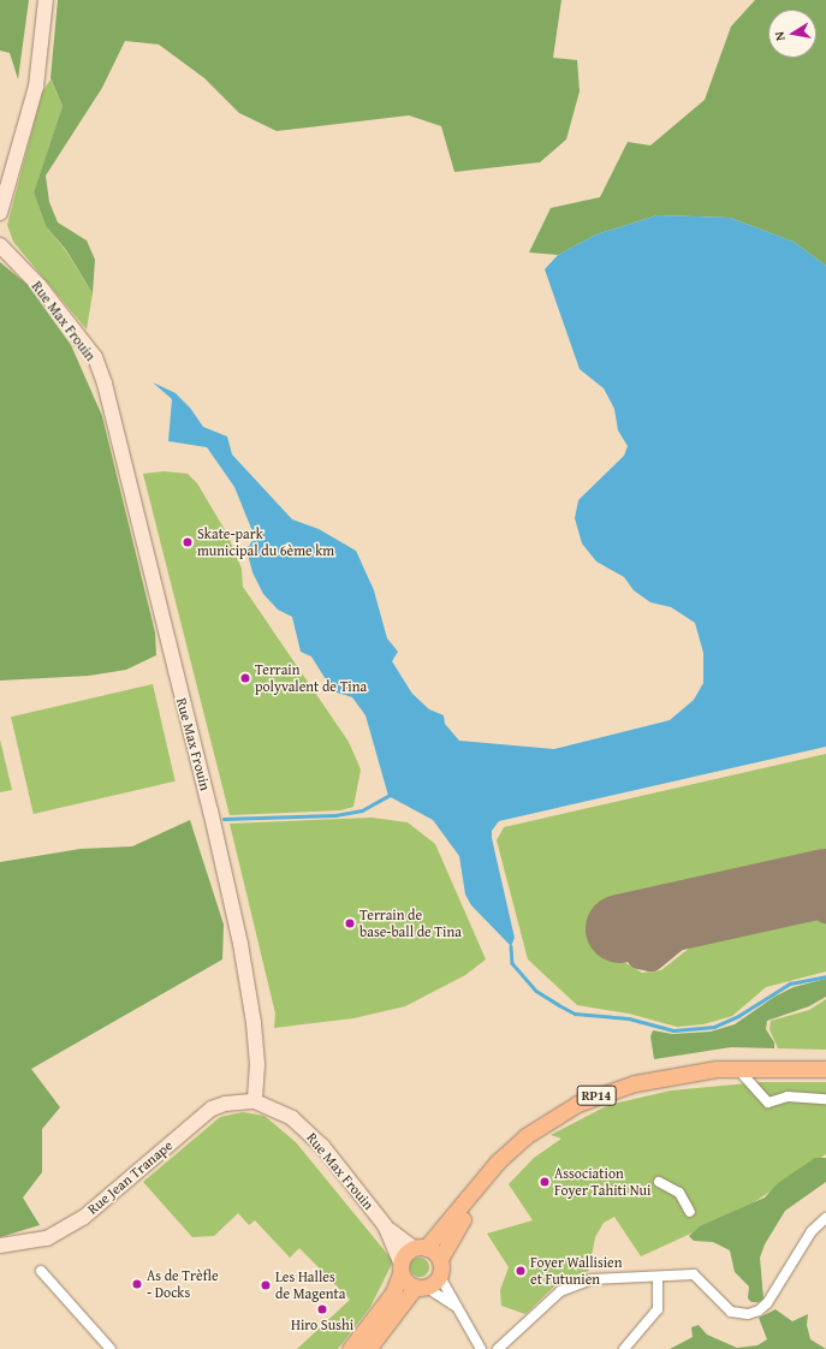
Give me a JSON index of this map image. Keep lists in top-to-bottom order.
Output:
{
  "streets": {
    "main road": ["RP14"],
    "street": ["Rue Max Frouin", "Rue Jean Tranape"]
  },
  "crossings": [
    ["Rue Max Frouin", "RP14"],
    ["Rue Max Frouin", "Rue Jean Tranape"]
  ],
  "places": [
    "Skate-park municipal du 6ème km",
    "Terrain polyvalent de Tina",
    "Terrain de base-ball de Tina",
    "Association Foyer Tahiti Nui",
    "Foyer Wallisien et Futunien",
    "As de Trèfle - Docks",
    "Les Halles de Magenta",
    "Hiro Sushi"
  ],
  "north": "left"
}
